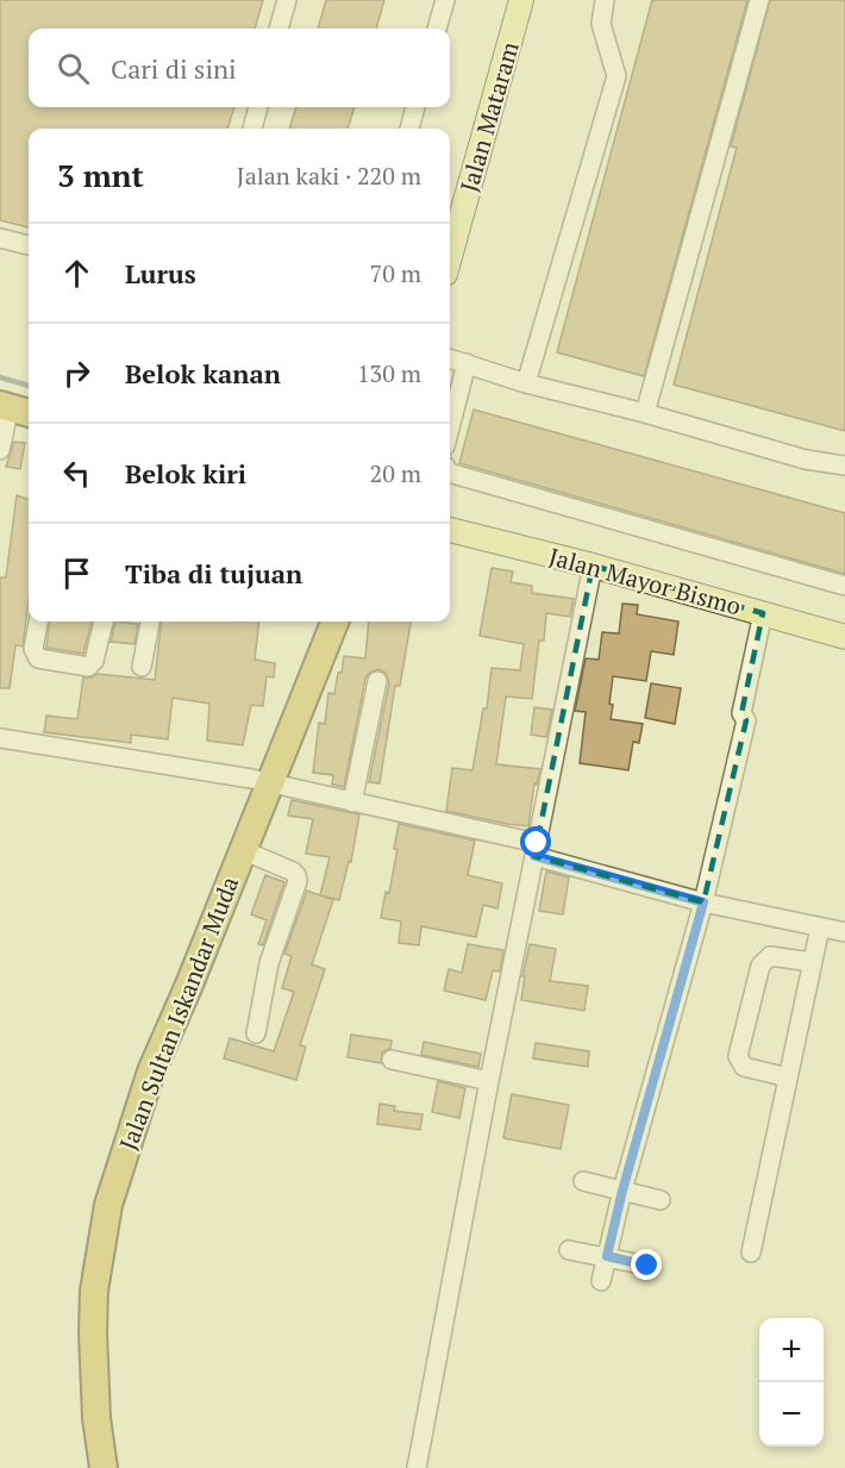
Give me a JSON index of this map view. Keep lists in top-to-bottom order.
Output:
{
  "streets": {
    "highway": ["Jalan Sultan Iskandar Muda"],
    "main road": ["Jalan Mataram", "Jalan Mayor Bismo"]
  },
  "page": {
    "search": "Cari di sini",
    "heading": ["3 mnt", "Jalan kaki · 220 m"],
    "list": [
      ["Lurus", "70 m"],
      ["Belok kanan", "130 m"],
      ["Belok kiri", "20 m"],
      "Tiba di tujuan"
    ],
    "map_buttons": ["+", "−"]
  }
}
